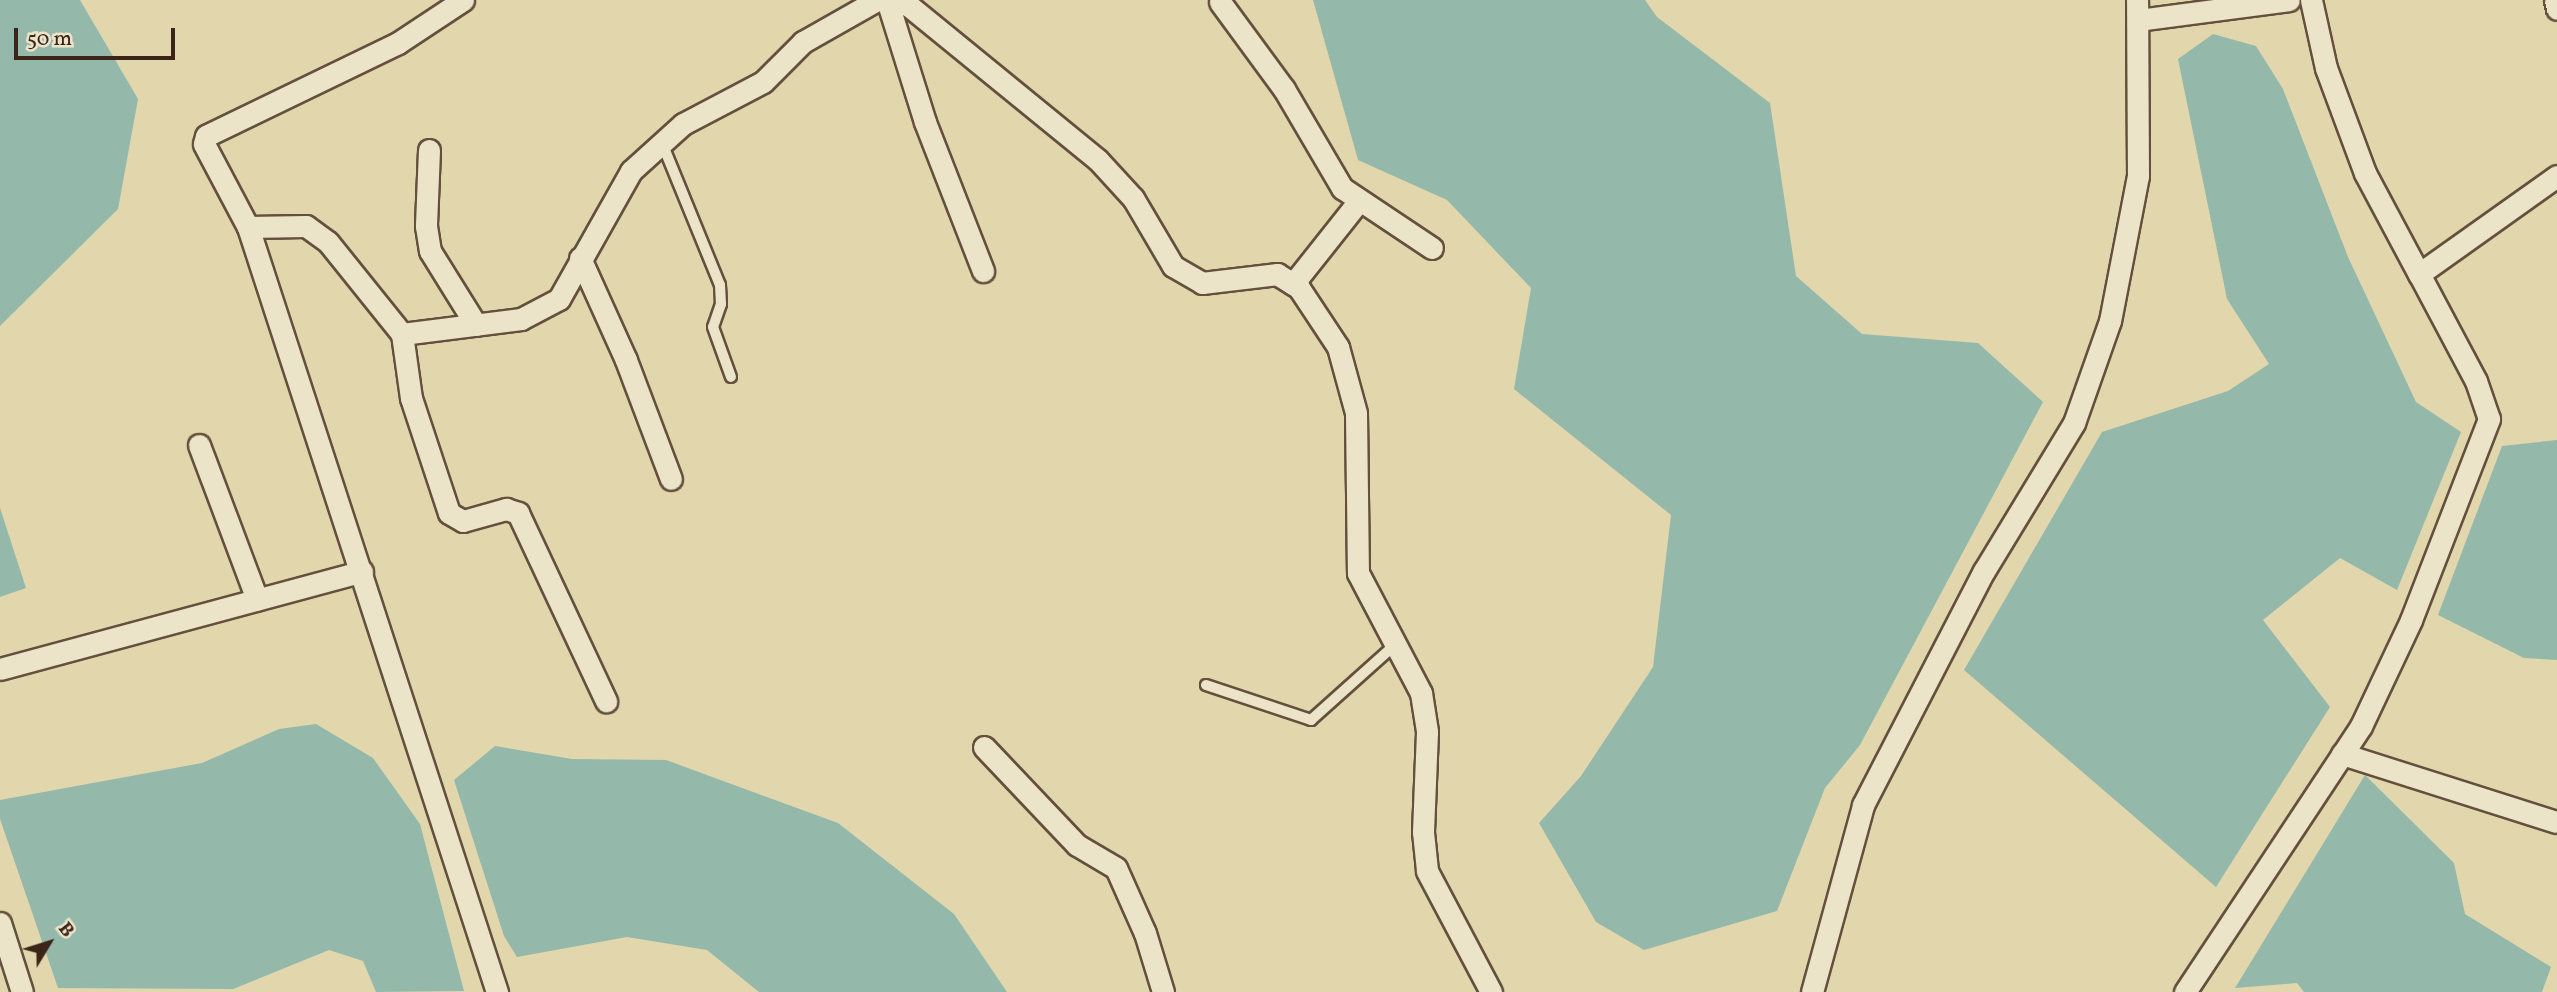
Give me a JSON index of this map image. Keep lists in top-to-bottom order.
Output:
{
  "scale_bar": "50 m",
  "north": "top right"
}
